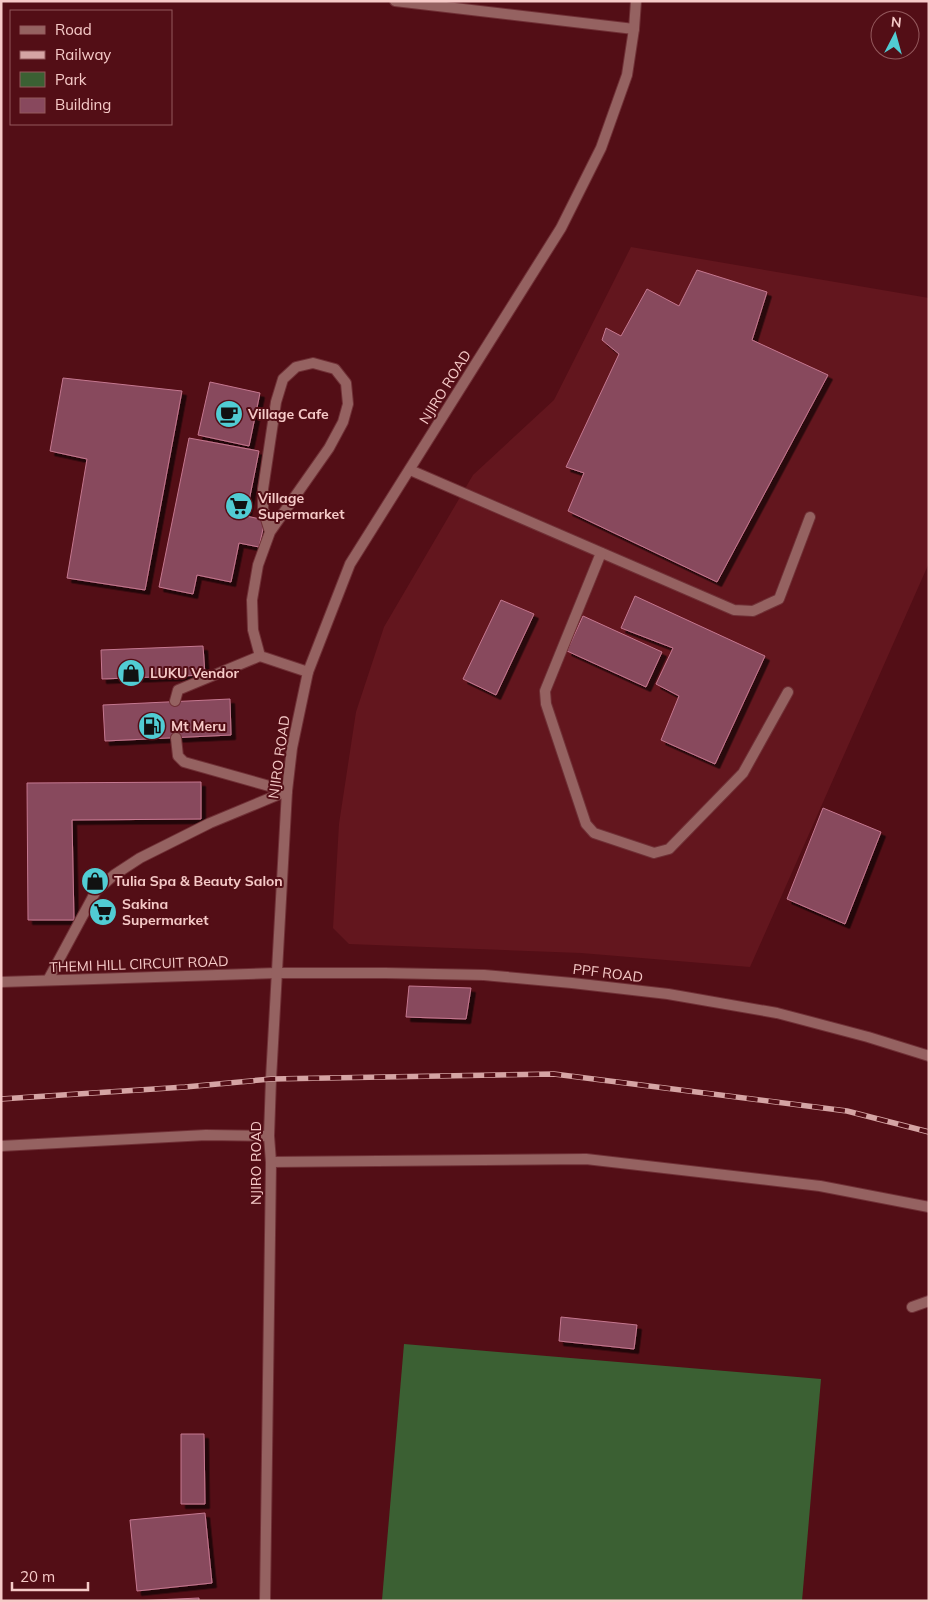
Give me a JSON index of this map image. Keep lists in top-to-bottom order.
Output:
{
  "streets": {
    "street": ["NJIRO ROAD", "THEMI HILL CIRCUIT ROAD", "PPF ROAD"]
  },
  "crossings": [
    ["NJIRO ROAD", "THEMI HILL CIRCUIT ROAD"],
    ["NJIRO ROAD", "PPF ROAD"],
    ["THEMI HILL CIRCUIT ROAD", "PPF ROAD"]
  ],
  "places": {
    "cafe": ["Village Cafe"],
    "supermarket": ["Village Supermarket", "Sakina Supermarket"],
    "shop": ["LUKU Vendor", "Tulia Spa & Beauty Salon"],
    "fuel station": ["Mt Meru"]
  },
  "legend": [
    "Road",
    "Railway",
    "Park",
    "Building"
  ],
  "scale_bar": "20 m",
  "north": "top"
}
